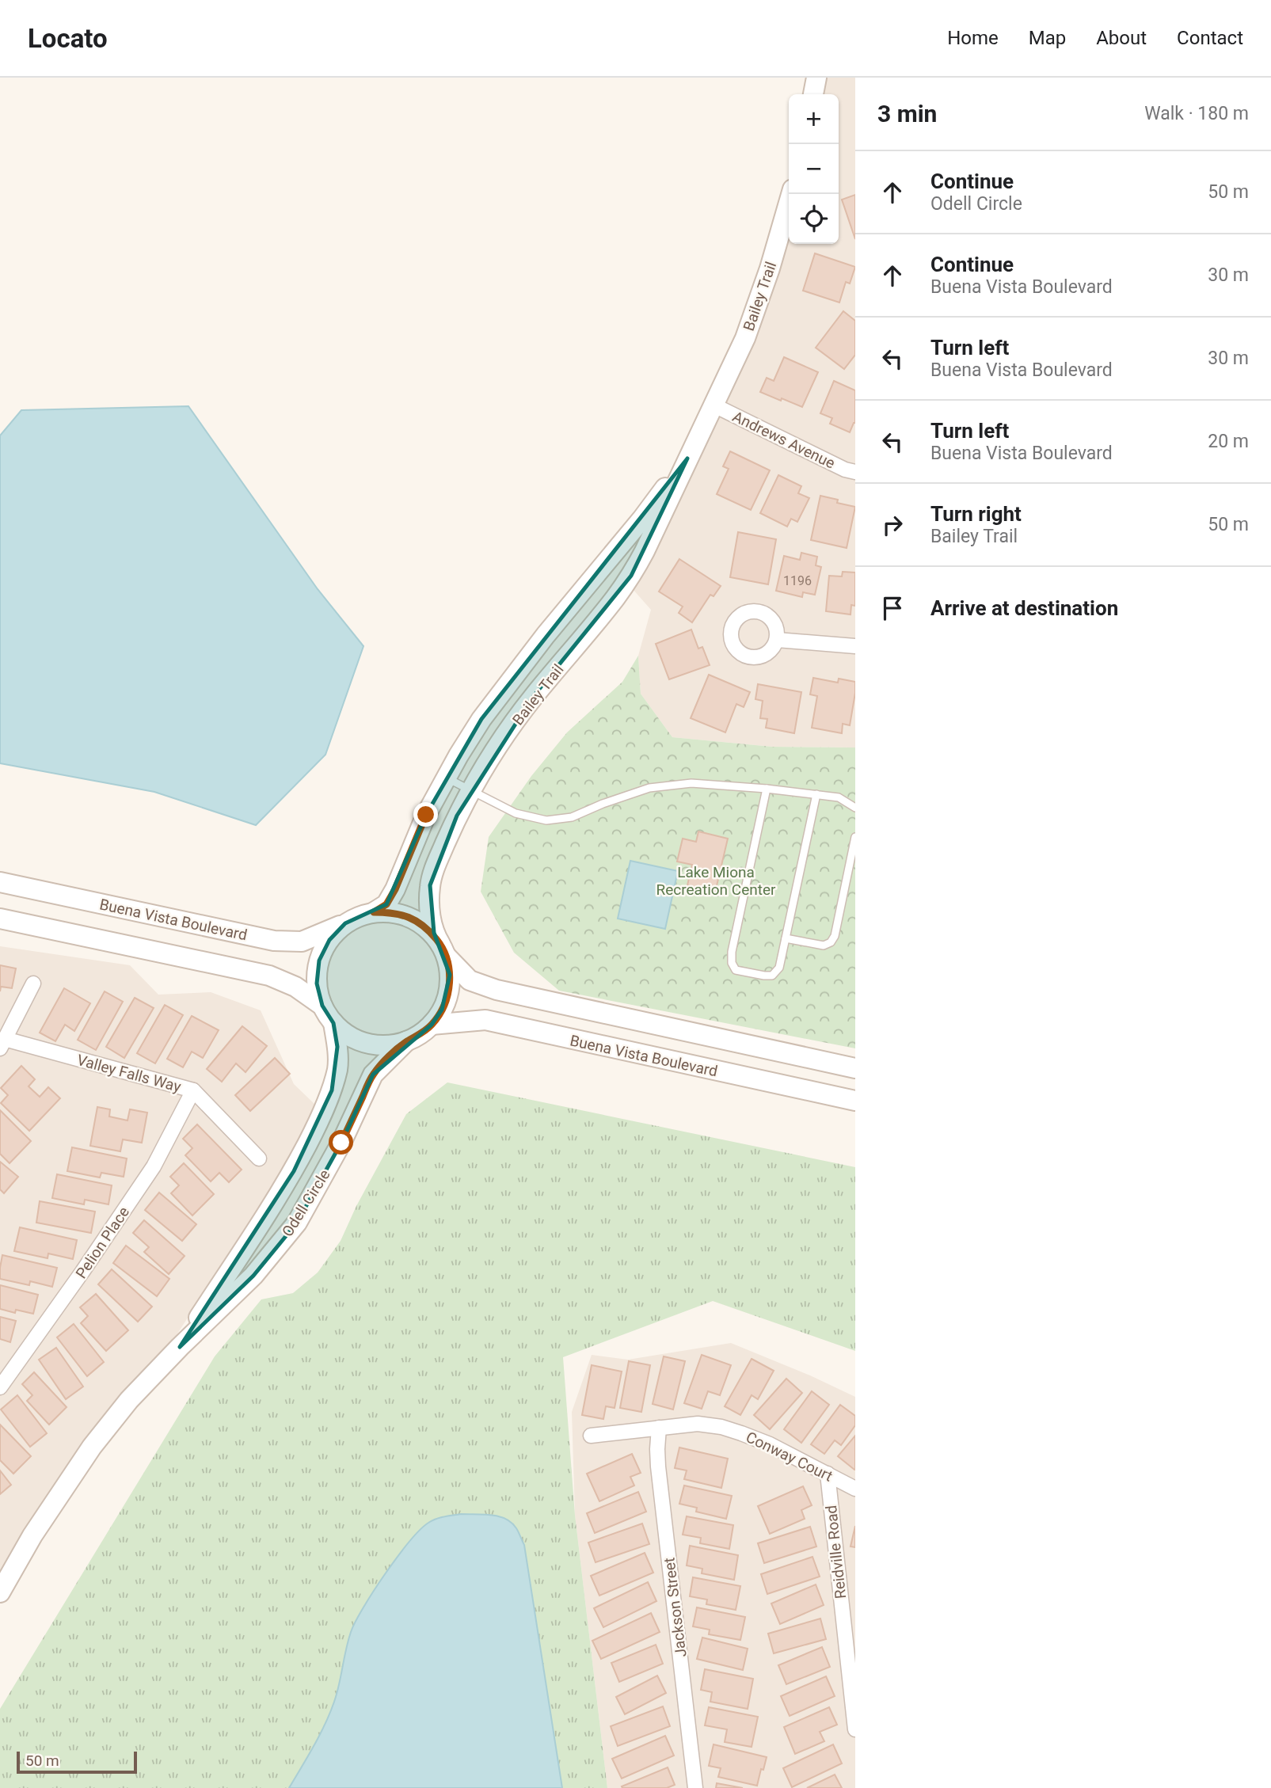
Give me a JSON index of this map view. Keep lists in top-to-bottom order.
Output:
{
  "streets": {
    "street": [
      "Bailey Trail",
      "Andrews Avenue",
      "Buena Vista Boulevard",
      "Valley Falls Way",
      "Odell Circle",
      "Pelion Place",
      "Conway Court",
      "Reidville Road",
      "Jackson Street"
    ]
  },
  "crossings": [
    ["Bailey Trail", "Andrews Avenue"],
    ["Bailey Trail", "Buena Vista Boulevard"],
    ["Bailey Trail", "Odell Circle"],
    ["Buena Vista Boulevard", "Odell Circle"],
    ["Valley Falls Way", "Pelion Place"],
    ["Conway Court", "Reidville Road"],
    ["Conway Court", "Jackson Street"]
  ],
  "parks": ["Lake Miona Recreation Center"],
  "house_numbers": ["1196"],
  "scale_bar": "50 m",
  "page": {
    "header": "Locato",
    "nav": [
      "Home",
      "Map",
      "About",
      "Contact"
    ],
    "heading": ["3 min", "Walk · 180 m"],
    "map_buttons": ["+", "−"],
    "list": [
      ["Continue", "Odell Circle", "50 m"],
      ["Continue", "Buena Vista Boulevard", "30 m"],
      ["Turn left", "Buena Vista Boulevard", "30 m"],
      ["Turn left", "Buena Vista Boulevard", "20 m"],
      ["Turn right", "Bailey Trail", "50 m"],
      "Arrive at destination"
    ],
    "scale": "50 m"
  }
}
